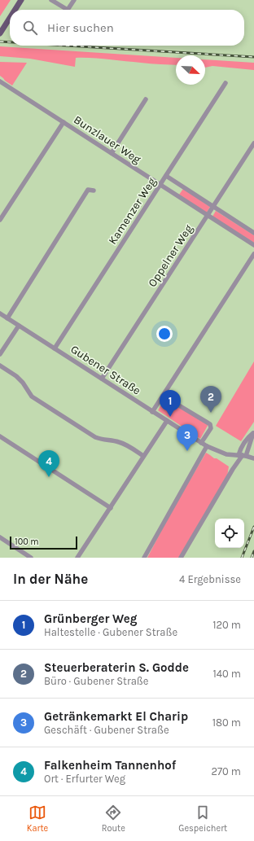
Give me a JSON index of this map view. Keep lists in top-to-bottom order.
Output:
{
  "streets": {
    "street": [
      "Bunzlauer Weg",
      "Kamenzer Weg",
      "Oppelner Weg",
      "Gubener Straße"
    ]
  },
  "crossings": [
    ["Bunzlauer Weg", "Kamenzer Weg"],
    ["Bunzlauer Weg", "Oppelner Weg"],
    ["Kamenzer Weg", "Gubener Straße"],
    ["Oppelner Weg", "Gubener Straße"]
  ],
  "scale_bar": "100 m",
  "north": "bottom right",
  "page": {
    "search": "Hier suchen",
    "pins": [
      "2",
      "1",
      "3",
      "4"
    ],
    "scale": "100 m",
    "heading": ["In der Nähe", "4 Ergebnisse"],
    "list": [
      {
        "mark": "1",
        "name": "Grünberger Weg",
        "note": "Haltestelle · Gubener Straße",
        "value": "120 m"
      },
      {
        "mark": "2",
        "name": "Steuerberaterin S. Godde",
        "note": "Büro · Gubener Straße",
        "value": "140 m"
      },
      {
        "mark": "3",
        "name": "Getränkemarkt El Charip",
        "note": "Geschäft · Gubener Straße",
        "value": "180 m"
      },
      {
        "mark": "4",
        "name": "Falkenheim Tannenhof",
        "note": "Ort · Erfurter Weg",
        "value": "270 m"
      }
    ],
    "nav": ["Karte", "Route", "Gespeichert"]
  }
}
